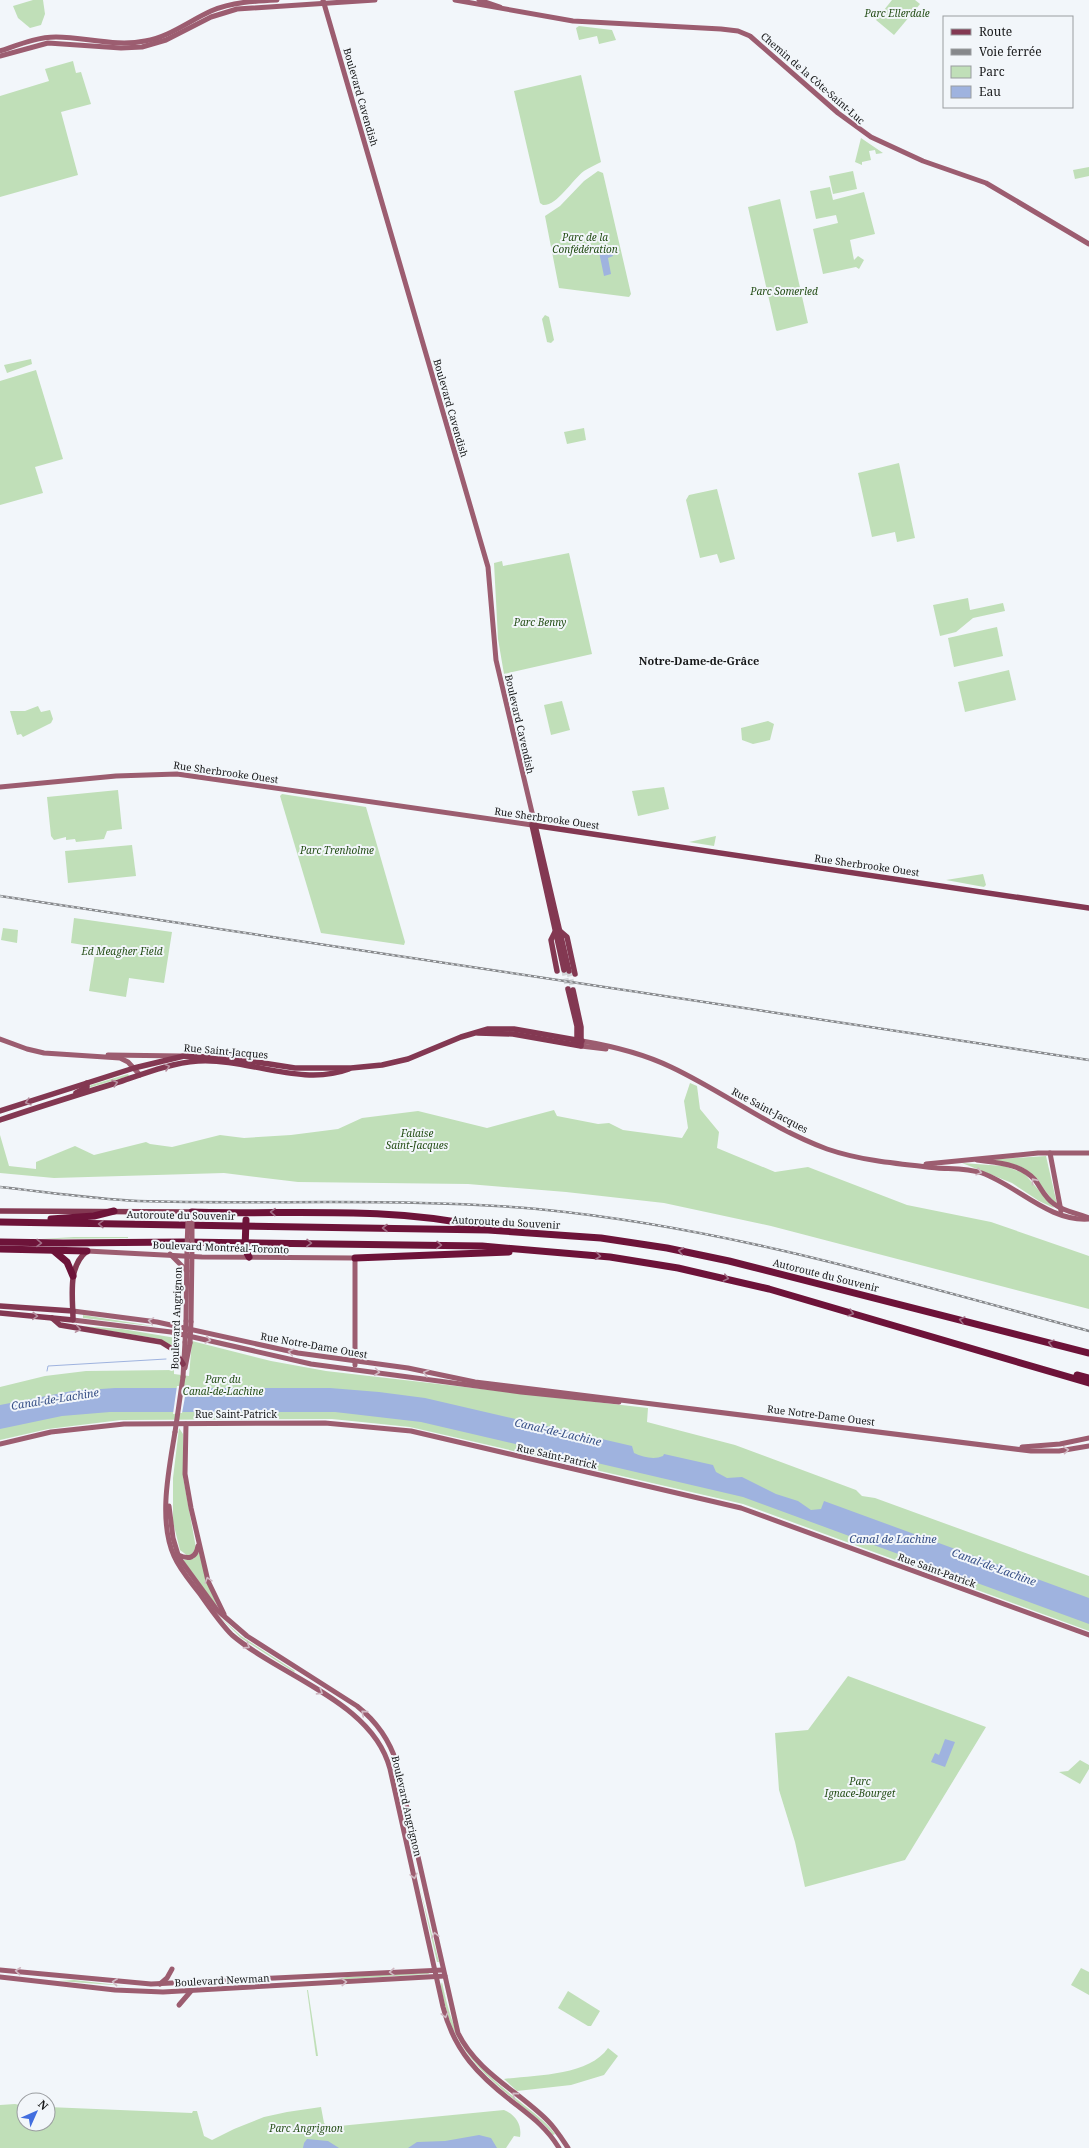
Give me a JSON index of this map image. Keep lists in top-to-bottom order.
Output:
{
  "streets": {
    "highway": ["Autoroute du Souvenir"],
    "main road": [
      "Chemin de la Côte-Saint-Luc",
      "Boulevard Cavendish",
      "Rue Sherbrooke Ouest",
      "Rue Saint-Jacques",
      "Boulevard Montréal-Toronto",
      "Boulevard Angrignon",
      "Rue Notre-Dame Ouest",
      "Rue Saint-Patrick",
      "Boulevard Newman"
    ]
  },
  "crossings": [
    ["Boulevard Cavendish", "Rue Sherbrooke Ouest"],
    ["Boulevard Montréal-Toronto", "Boulevard Angrignon"],
    ["Boulevard Angrignon", "Boulevard Newman"]
  ],
  "districts": ["Notre-Dame-de-Grâce"],
  "water": ["Canal-de-Lachine", "Canal de Lachine"],
  "parks": [
    "Parc Ellerdale",
    "Parc de la Confédération",
    "Parc Somerled",
    "Parc Benny",
    "Parc Trenholme",
    "Ed Meagher Field",
    "Falaise Saint-Jacques",
    "Parc du Canal-de-Lachine",
    "Parc Ignace-Bourget",
    "Parc Angrignon"
  ],
  "legend": [
    "Route",
    "Voie ferrée",
    "Parc",
    "Eau"
  ],
  "north": "top right"
}
